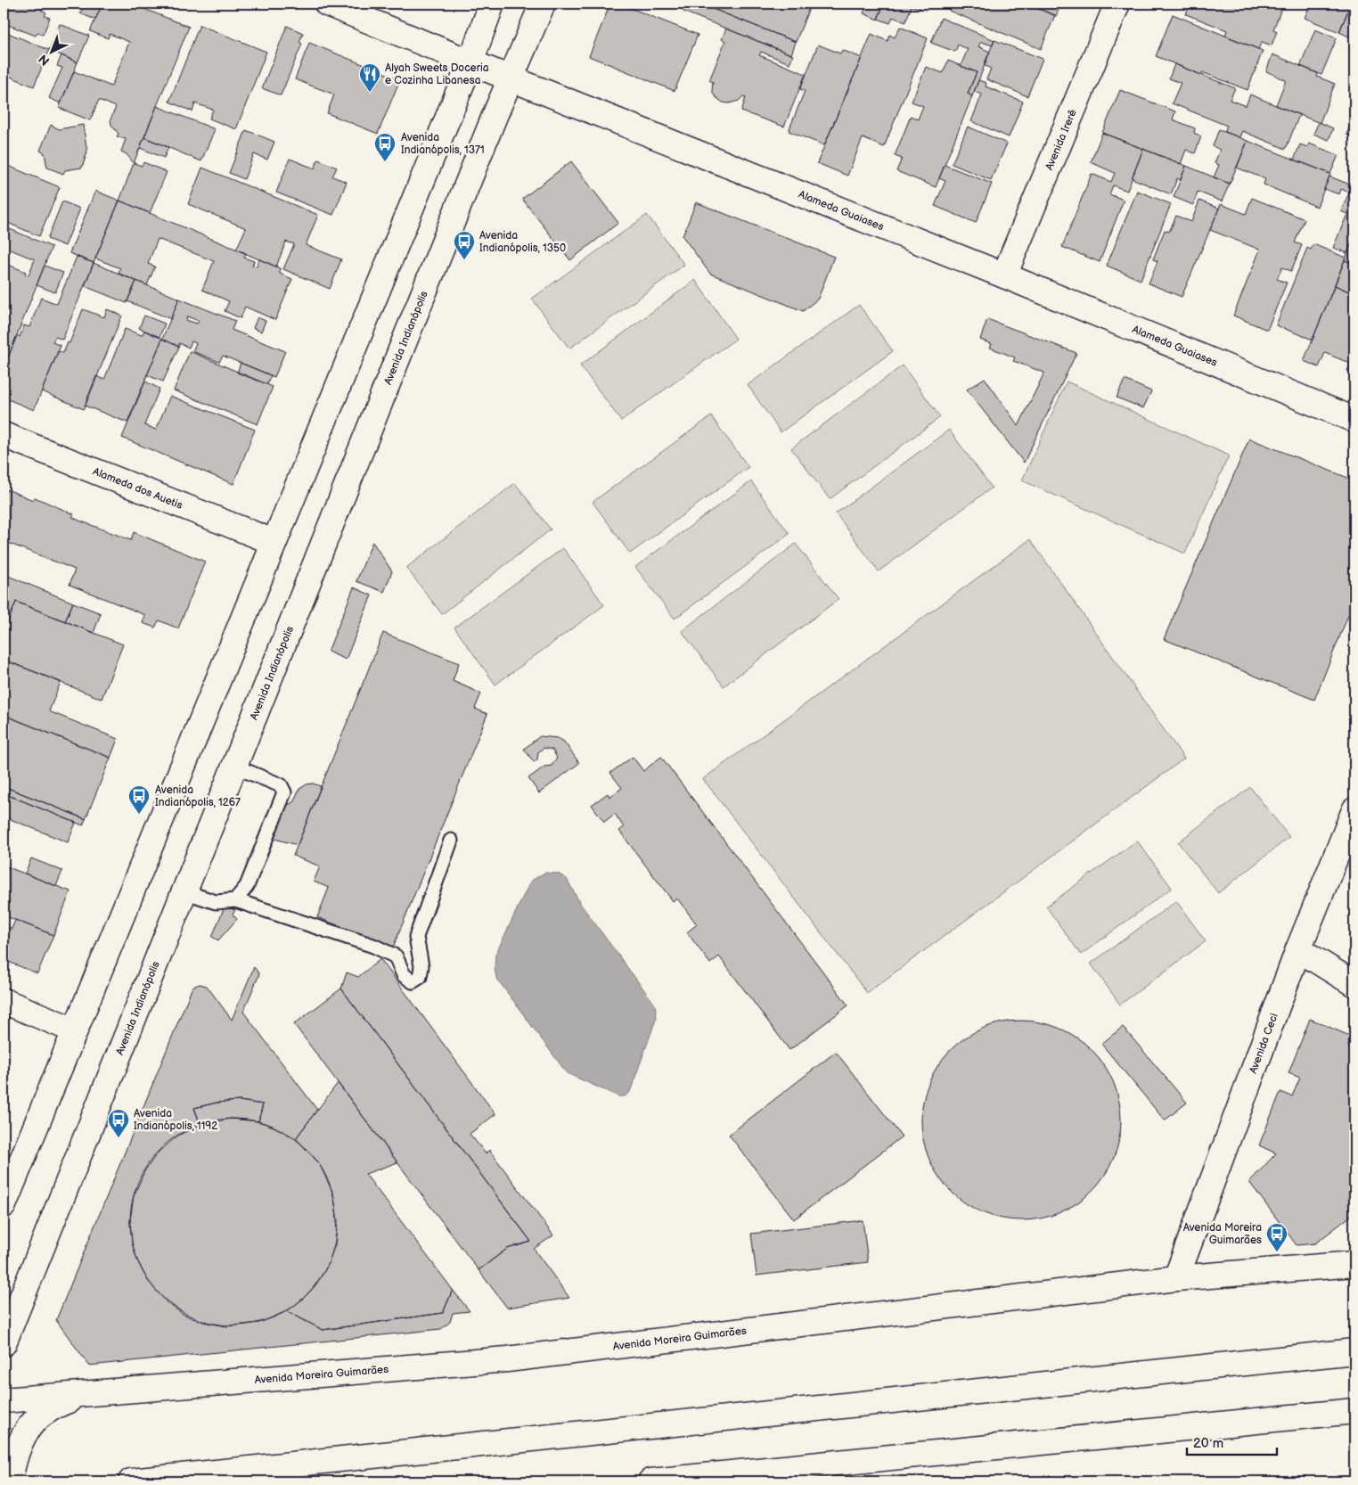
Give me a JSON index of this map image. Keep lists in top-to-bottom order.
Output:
{
  "streets": {
    "main road": [
      "Avenida Irerê",
      "Alameda Guaiases",
      "Avenida Indianópolis",
      "Alameda dos Auetis",
      "Avenida Ceci",
      "Avenida Moreira Guimarães"
    ]
  },
  "crossings": [
    ["Avenida Irerê", "Alameda Guaiases"],
    ["Alameda Guaiases", "Avenida Indianópolis"],
    ["Avenida Ceci", "Avenida Moreira Guimarães"]
  ],
  "places": {
    "restaurant": ["Alyah Sweets Doceria e Cozinha Libanesa"],
    "bus stop": [
      "Avenida Indianópolis, 1371",
      "Avenida Indianópolis, 1350",
      "Avenida Indianópolis, 1267",
      "Avenida Indianópolis, 1192",
      "Avenida Moreira Guimarães"
    ]
  },
  "scale_bar": "20 m",
  "north": "bottom left"
}
